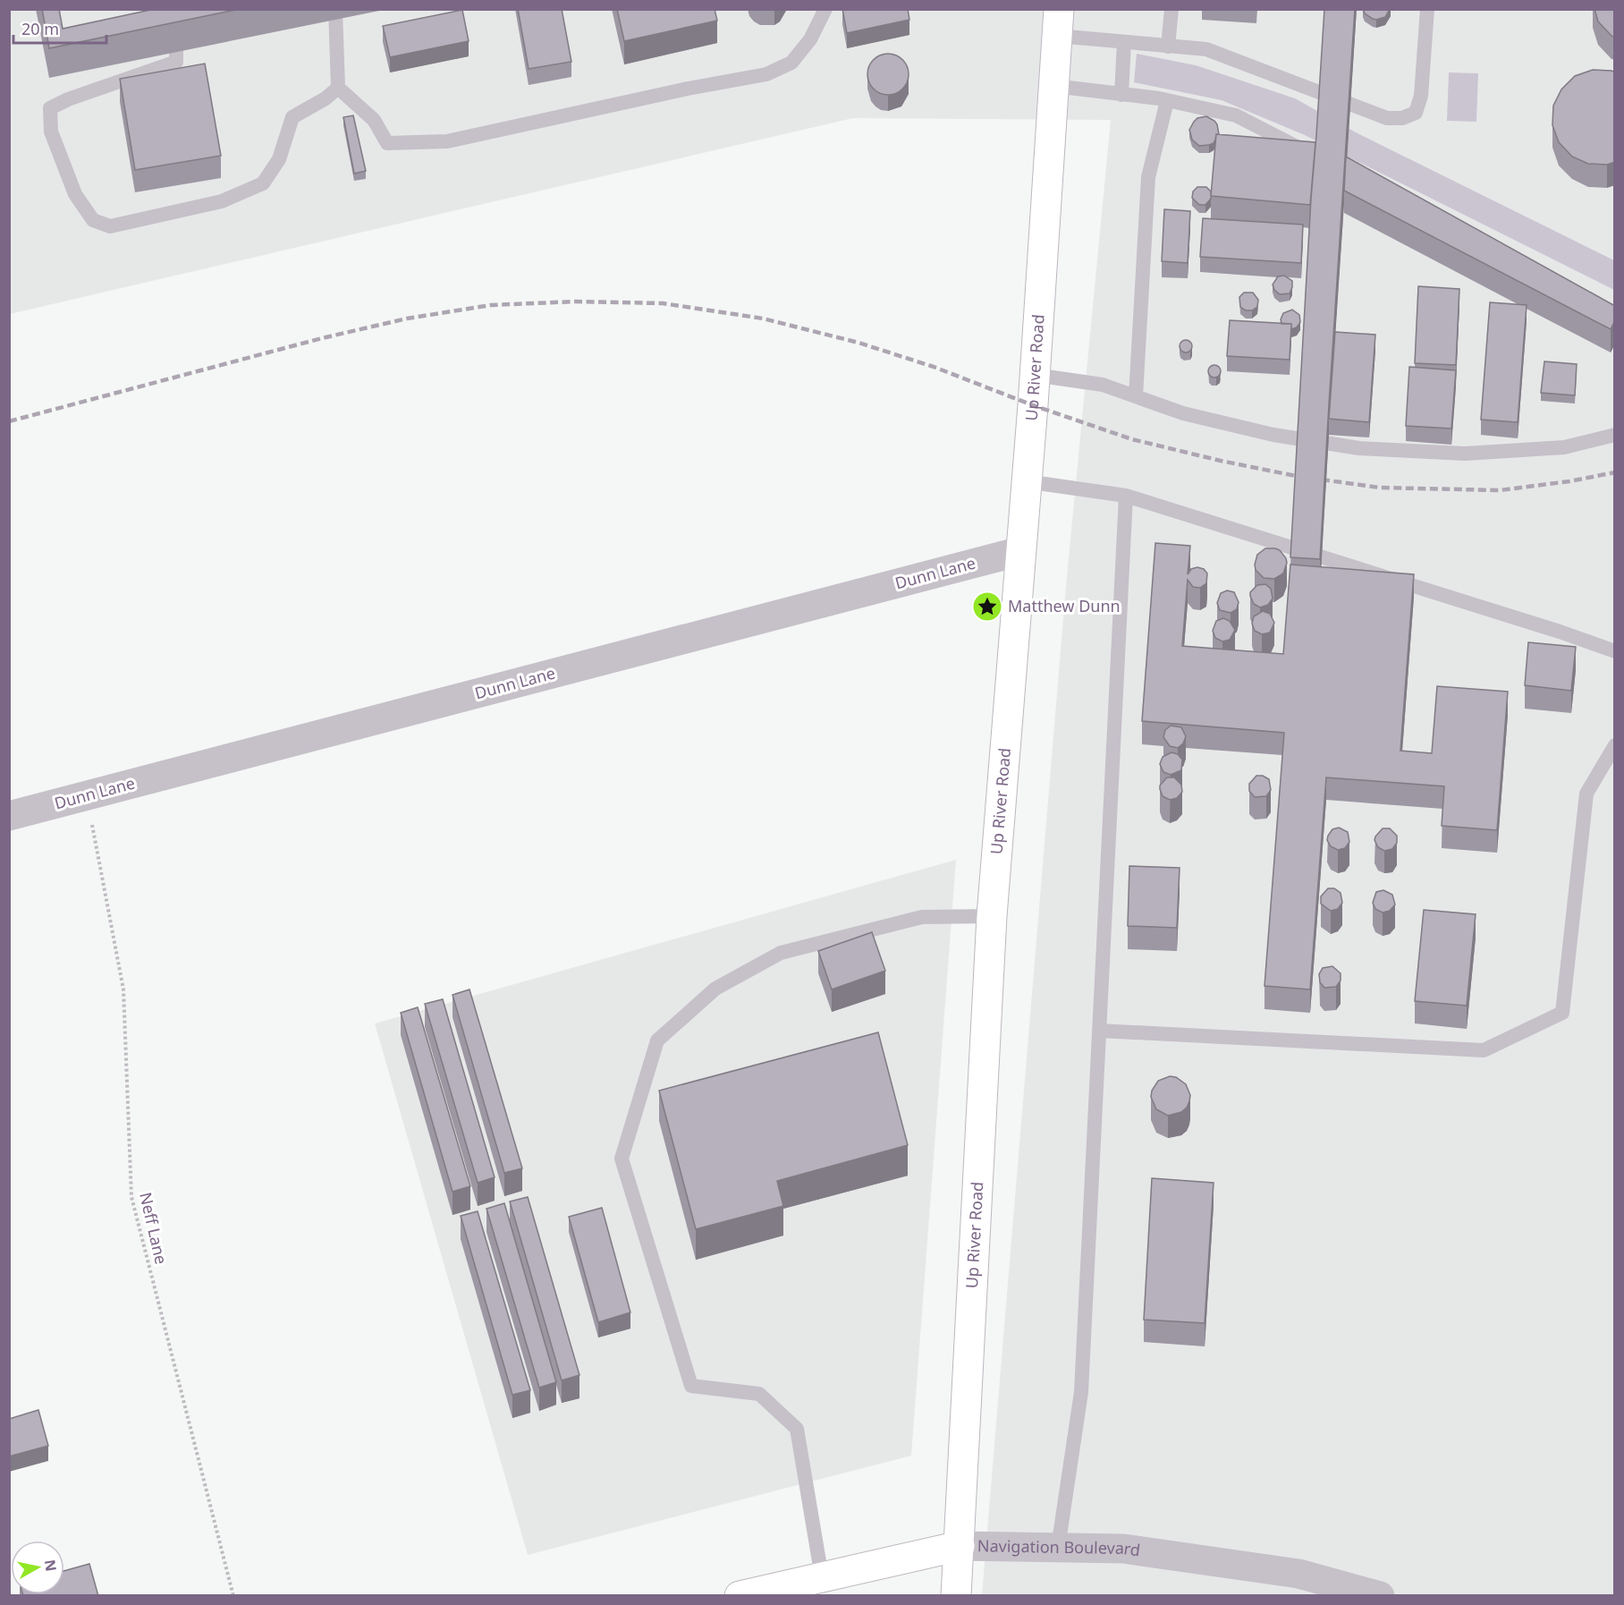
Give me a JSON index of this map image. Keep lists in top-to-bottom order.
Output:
{
  "streets": {
    "street": ["Up River Road", "Dunn Lane", "Navigation Boulevard"],
    "path": ["Neff Lane"]
  },
  "crossings": [
    ["Up River Road", "Dunn Lane"],
    ["Up River Road", "Navigation Boulevard"],
    ["Dunn Lane", "Neff Lane"]
  ],
  "places": {
    "place": ["Matthew Dunn"]
  },
  "scale_bar": "20 m",
  "north": "right"
}
